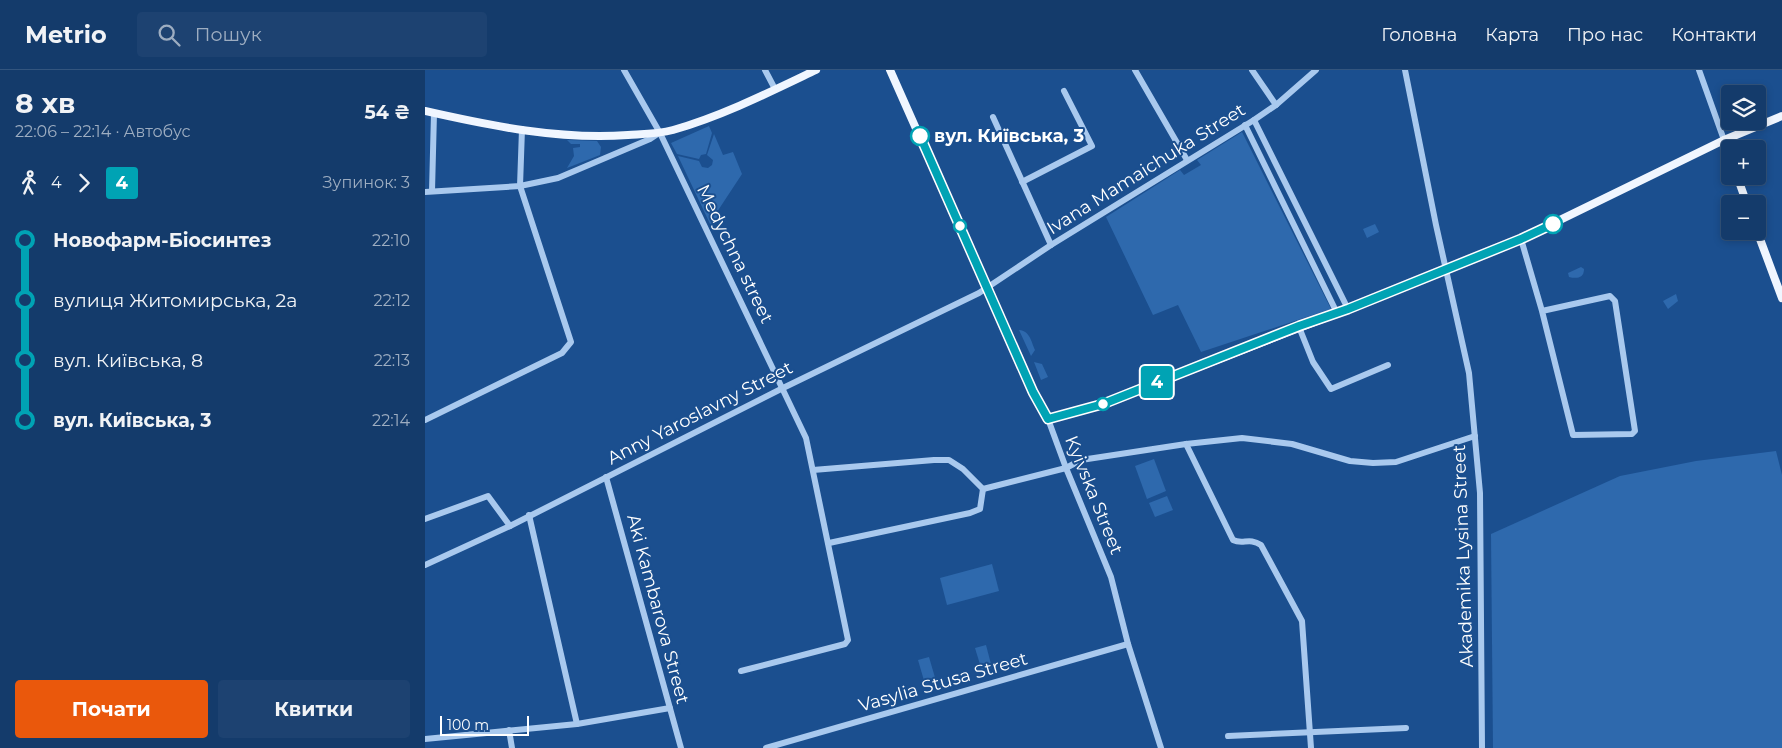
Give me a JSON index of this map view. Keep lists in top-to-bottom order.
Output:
{
  "streets": {
    "main road": ["Kyivska Street"],
    "street": [
      "Ivana Mamaichuka Street",
      "Medychna street",
      "Anny Yaroslavny Street",
      "Akademika Lysina Street",
      "Aki Kambarova Street",
      "Vasylia Stusa Street"
    ]
  },
  "crossings": [
    ["Ivana Mamaichuka Street", "Anny Yaroslavny Street"],
    ["Ivana Mamaichuka Street", "Kyivska Street"],
    ["Medychna street", "Anny Yaroslavny Street"],
    ["Anny Yaroslavny Street", "Kyivska Street"],
    ["Anny Yaroslavny Street", "Aki Kambarova Street"],
    ["Kyivska Street", "Vasylia Stusa Street"]
  ],
  "places": ["вул. Київська, 3"],
  "lines": ["bus line 4"],
  "scale_bar": "100 m",
  "page": {
    "header": "Metrio",
    "search": "Пошук",
    "nav": [
      "Головна",
      "Карта",
      "Про нас",
      "Контакти"
    ],
    "heading": ["8 хв", "22:06 – 22:14 · Автобус", "54 ₴"],
    "on_map": "4",
    "map_buttons": ["+", "−"],
    "legs": ["4", "4", "Зупинок: 3"],
    "list": [
      {
        "name": "Новофарм-Біосинтез",
        "value": "22:10"
      },
      {
        "name": "вулиця Житомирська, 2а",
        "value": "22:12"
      },
      {
        "name": "вул. Київська, 8",
        "value": "22:13"
      },
      {
        "name": "вул. Київська, 3",
        "value": "22:14"
      }
    ],
    "buttons": ["Почати", "Квитки"],
    "scale": "100 m"
  }
}
